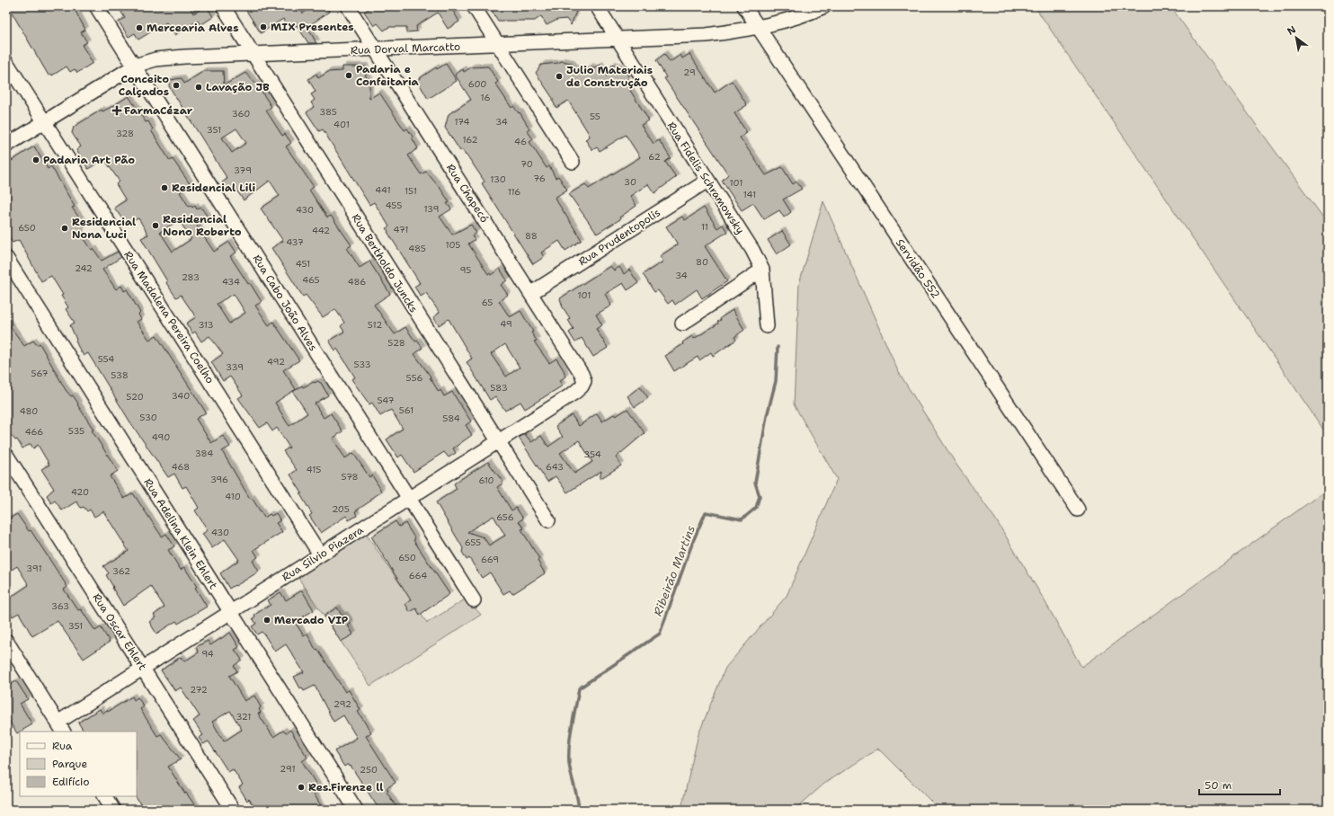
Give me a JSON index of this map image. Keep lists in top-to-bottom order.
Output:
{
  "streets": {
    "street": [
      "Rua Dorval Marcatto",
      "Rua Fidelis Schramowsky",
      "Rua Chapecó",
      "Rua Prudentopolis",
      "Rua Bertholdo Juncks",
      "Servidão 552",
      "Rua Cabo João Alves",
      "Rua Madalena Pereira Coelho",
      "Rua Adelina Klein Ehlert",
      "Rua Silvio Piazera",
      "Rua Oscar Ehlert"
    ]
  },
  "crossings": [
    ["Rua Dorval Marcatto", "Rua Fidelis Schramowsky"],
    ["Rua Dorval Marcatto", "Rua Chapecó"],
    ["Rua Dorval Marcatto", "Rua Bertholdo Juncks"],
    ["Rua Dorval Marcatto", "Servidão 552"],
    ["Rua Dorval Marcatto", "Rua Cabo João Alves"],
    ["Rua Dorval Marcatto", "Rua Madalena Pereira Coelho"],
    ["Rua Fidelis Schramowsky", "Rua Prudentopolis"],
    ["Rua Chapecó", "Rua Prudentopolis"],
    ["Rua Chapecó", "Rua Silvio Piazera"],
    ["Rua Bertholdo Juncks", "Rua Silvio Piazera"],
    ["Rua Cabo João Alves", "Rua Silvio Piazera"],
    ["Rua Madalena Pereira Coelho", "Rua Silvio Piazera"],
    ["Rua Adelina Klein Ehlert", "Rua Silvio Piazera"],
    ["Rua Silvio Piazera", "Rua Oscar Ehlert"]
  ],
  "water": ["Ribeirão Martins"],
  "places": {
    "other": [
      "MIX Presentes",
      "Mercearia Alves",
      "Padaria e Confeitaria",
      "Julio Materiais de Construção",
      "Conceito Calçados",
      "Lavação JB",
      "Padaria Art Pão",
      "Residencial Lili",
      "Residencial Nono Roberto",
      "Residencial Nona Luci",
      "Mercado VIP",
      "Res.Firenze ll"
    ],
    "health": ["FarmaCézar"]
  },
  "house_numbers": [
    "29",
    "600",
    "16",
    "385",
    "360",
    "55",
    "174",
    "34",
    "401",
    "351",
    "328",
    "162",
    "46",
    "62",
    "70",
    "379",
    "76",
    "130",
    "30",
    "101",
    "441",
    "151",
    "116",
    "141",
    "455",
    "139",
    "430",
    "11",
    "650",
    "471",
    "442",
    "88",
    "437",
    "105",
    "485",
    "80",
    "451",
    "242",
    "95",
    "34",
    "283",
    "465",
    "434",
    "486",
    "101",
    "65",
    "49",
    "313",
    "512",
    "528",
    "554",
    "492",
    "533",
    "339",
    "567",
    "538",
    "556",
    "583",
    "340",
    "520",
    "547",
    "561",
    "480",
    "530",
    "584",
    "535",
    "466",
    "490",
    "384",
    "354",
    "468",
    "643",
    "415",
    "578",
    "396",
    "610",
    "420",
    "410",
    "205",
    "656",
    "430",
    "655",
    "650",
    "669",
    "391",
    "362",
    "664",
    "363",
    "351",
    "94",
    "272",
    "292",
    "321",
    "291",
    "250"
  ],
  "legend": ["Rua", "Parque", "Edifício"],
  "scale_bar": "50 m",
  "north": "top left"
}
